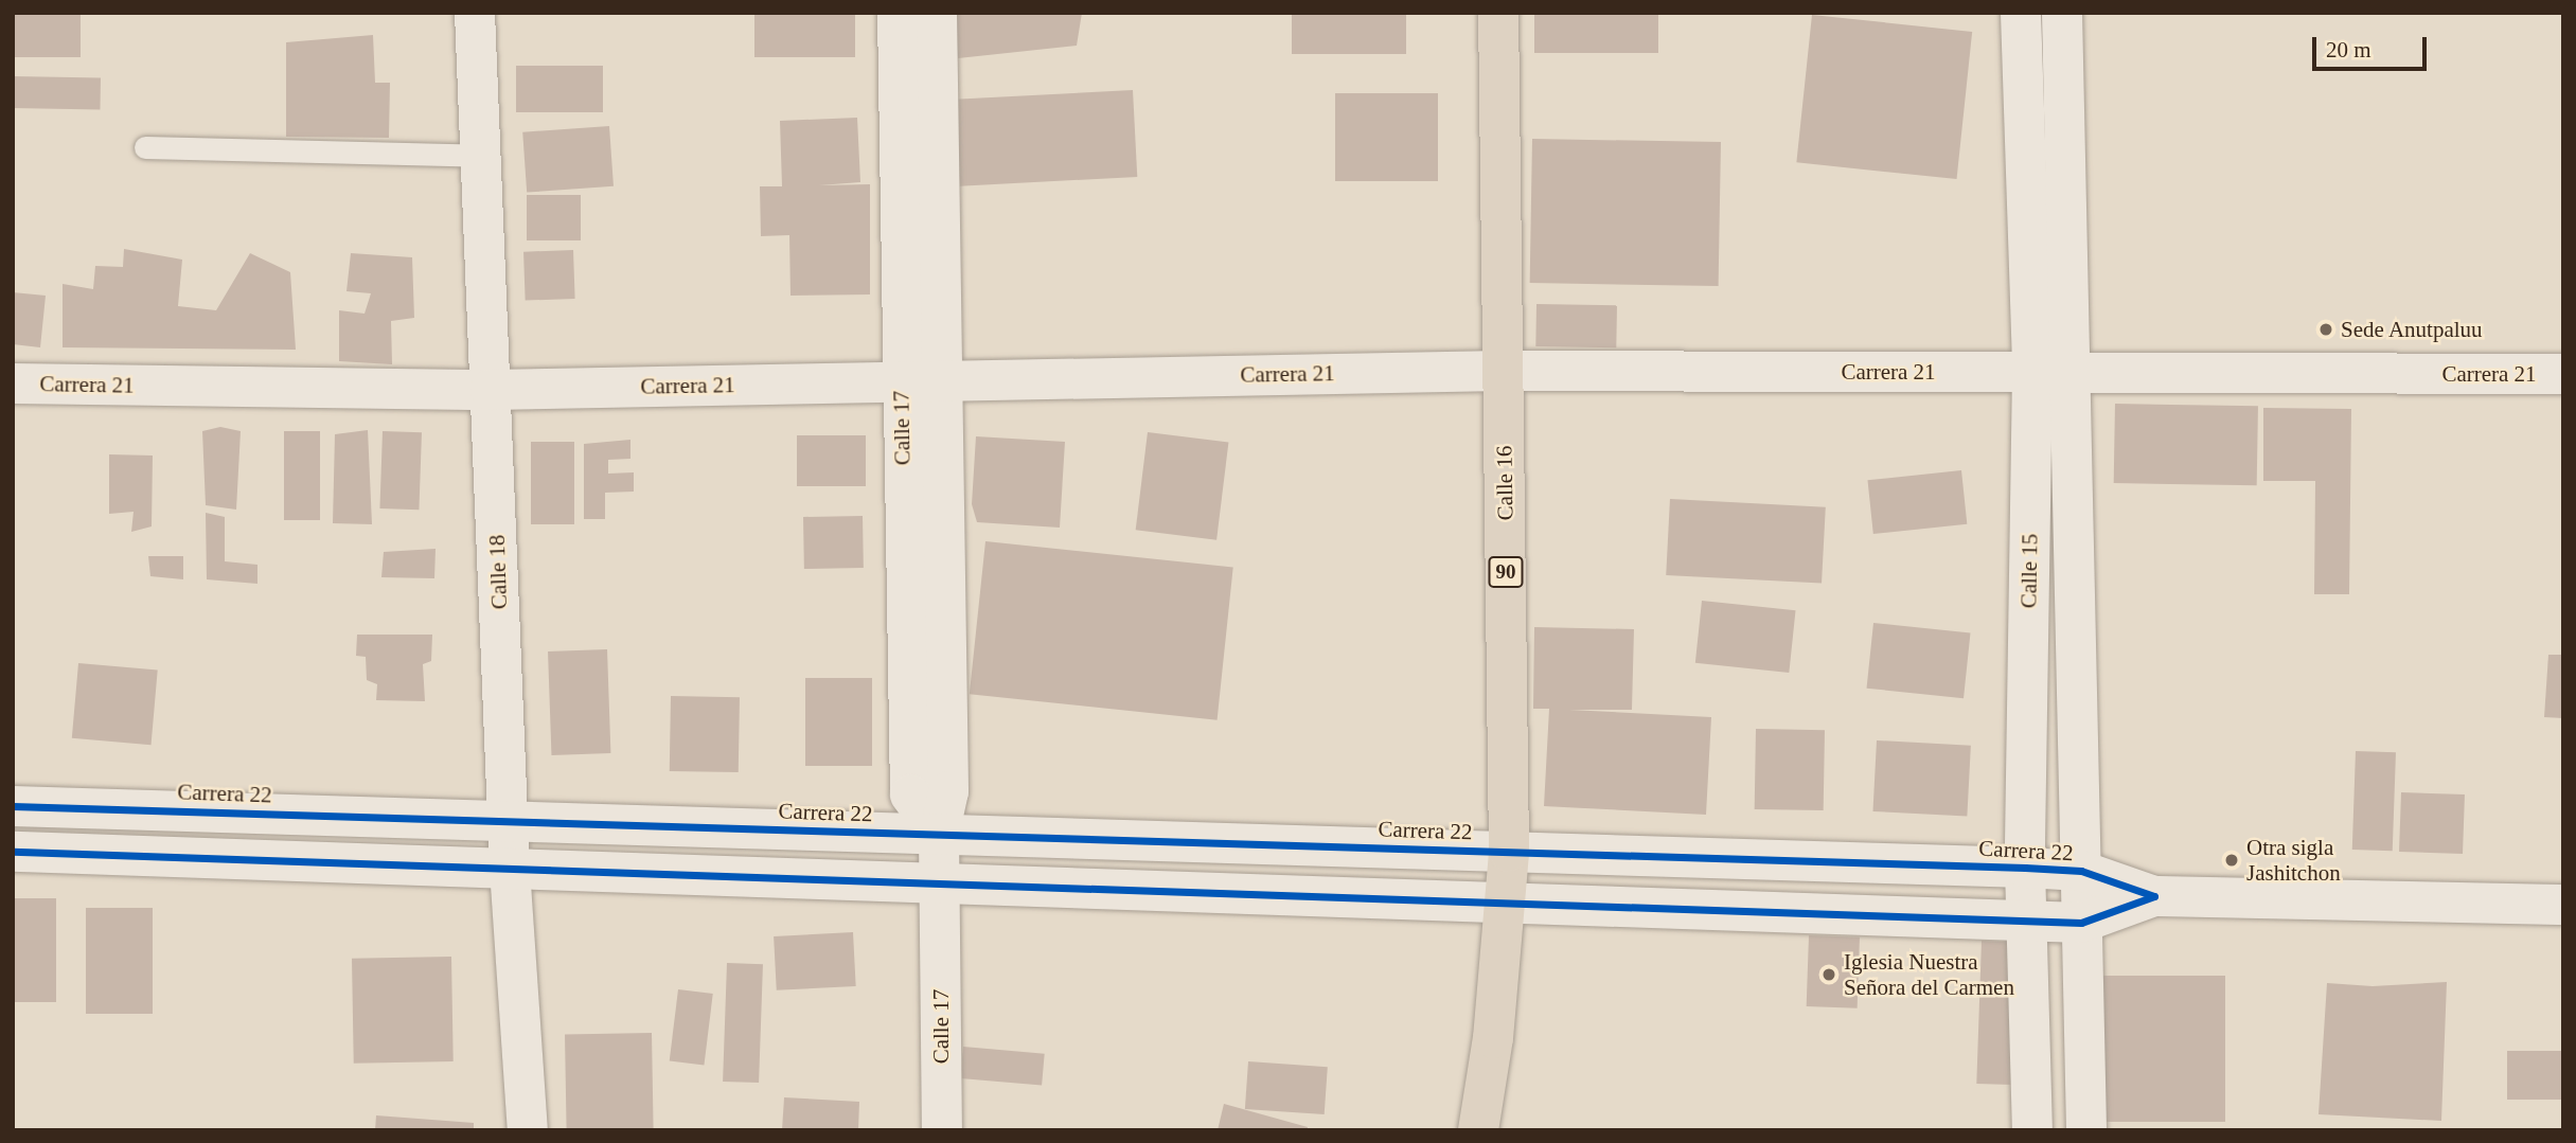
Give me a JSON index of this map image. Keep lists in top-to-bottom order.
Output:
{
  "streets": {
    "highway": ["Calle 16", "90"],
    "street": [
      "Carrera 21",
      "Calle 17",
      "Calle 15",
      "Calle 18",
      "Carrera 22"
    ]
  },
  "crossings": [
    ["Carrera 21", "Calle 17"],
    ["Carrera 21", "Calle 16"],
    ["Carrera 21", "Calle 15"],
    ["Carrera 21", "Calle 18"],
    ["Calle 17", "Carrera 22"],
    ["Calle 16", "Carrera 22"],
    ["Calle 15", "Carrera 22"],
    ["Calle 18", "Carrera 22"]
  ],
  "places": ["Sede Anutpaluu", "Otra sigla Jashitchon", "Iglesia Nuestra Señora del Carmen"],
  "scale_bar": "20 m"
}
